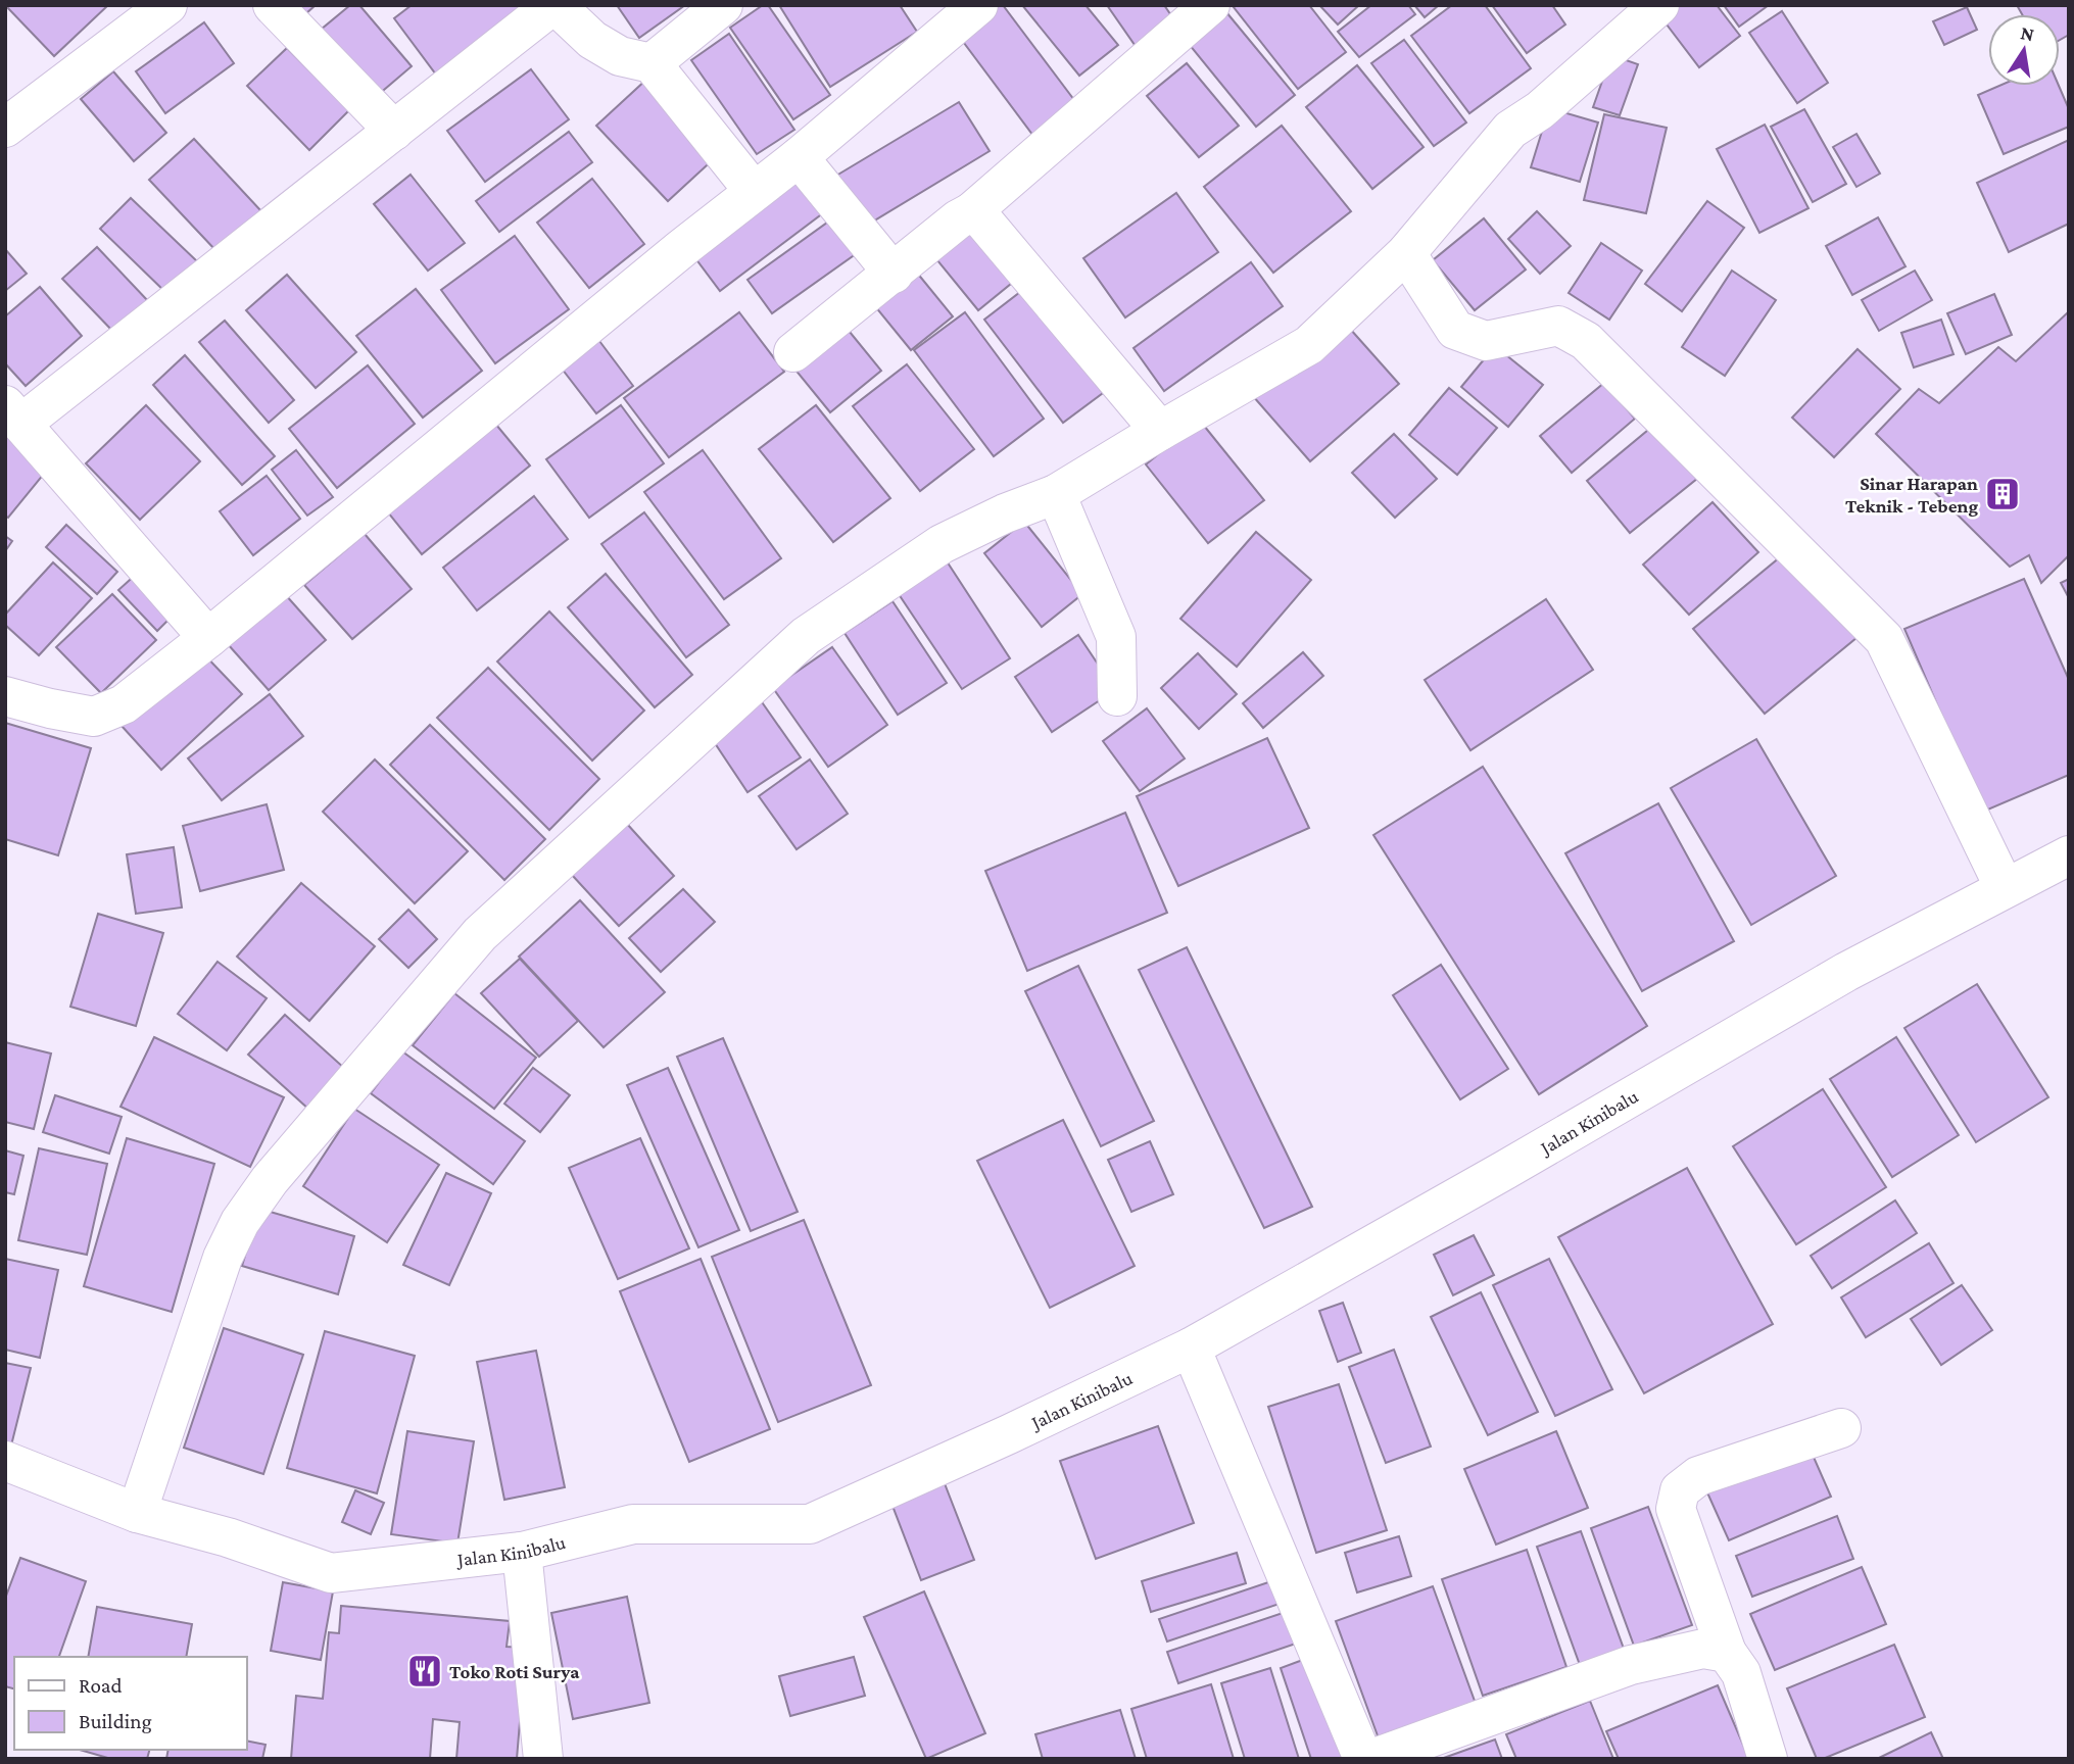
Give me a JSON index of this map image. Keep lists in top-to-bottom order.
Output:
{
  "streets": {
    "street": ["Jalan Kinibalu"]
  },
  "places": {
    "building": ["Sinar Harapan Teknik - Tebeng"],
    "restaurant": ["Toko Roti Surya"]
  },
  "legend": ["Road", "Building"],
  "north": "top"
}
